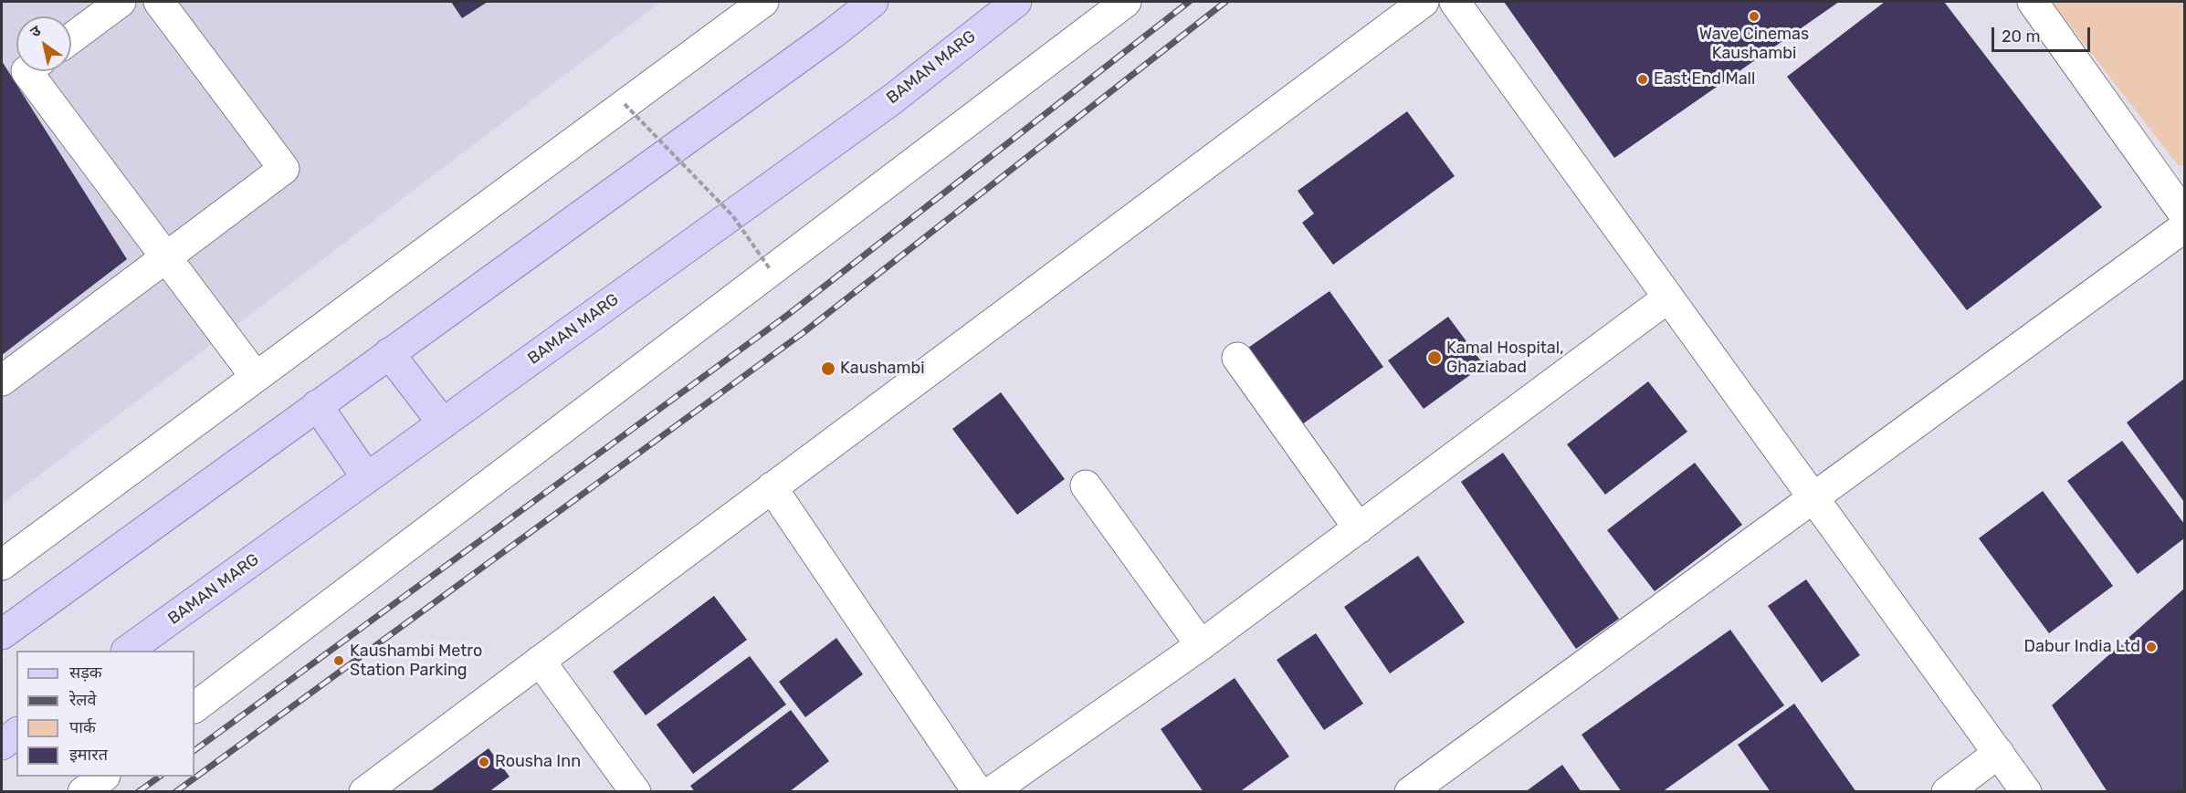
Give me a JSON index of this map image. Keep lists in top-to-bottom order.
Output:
{
  "streets": {
    "main road": ["BAMAN MARG"]
  },
  "places": [
    "Wave Cinemas Kaushambi",
    "East End Mall",
    "Kamal Hospital, Ghaziabad",
    "Kaushambi",
    "Dabur India Ltd",
    "Kaushambi Metro Station Parking",
    "Rousha Inn"
  ],
  "legend": [
    "सड़क",
    "रेलवे",
    "पार्क",
    "इमारत"
  ],
  "scale_bar": "20 m",
  "north": "top left"
}
